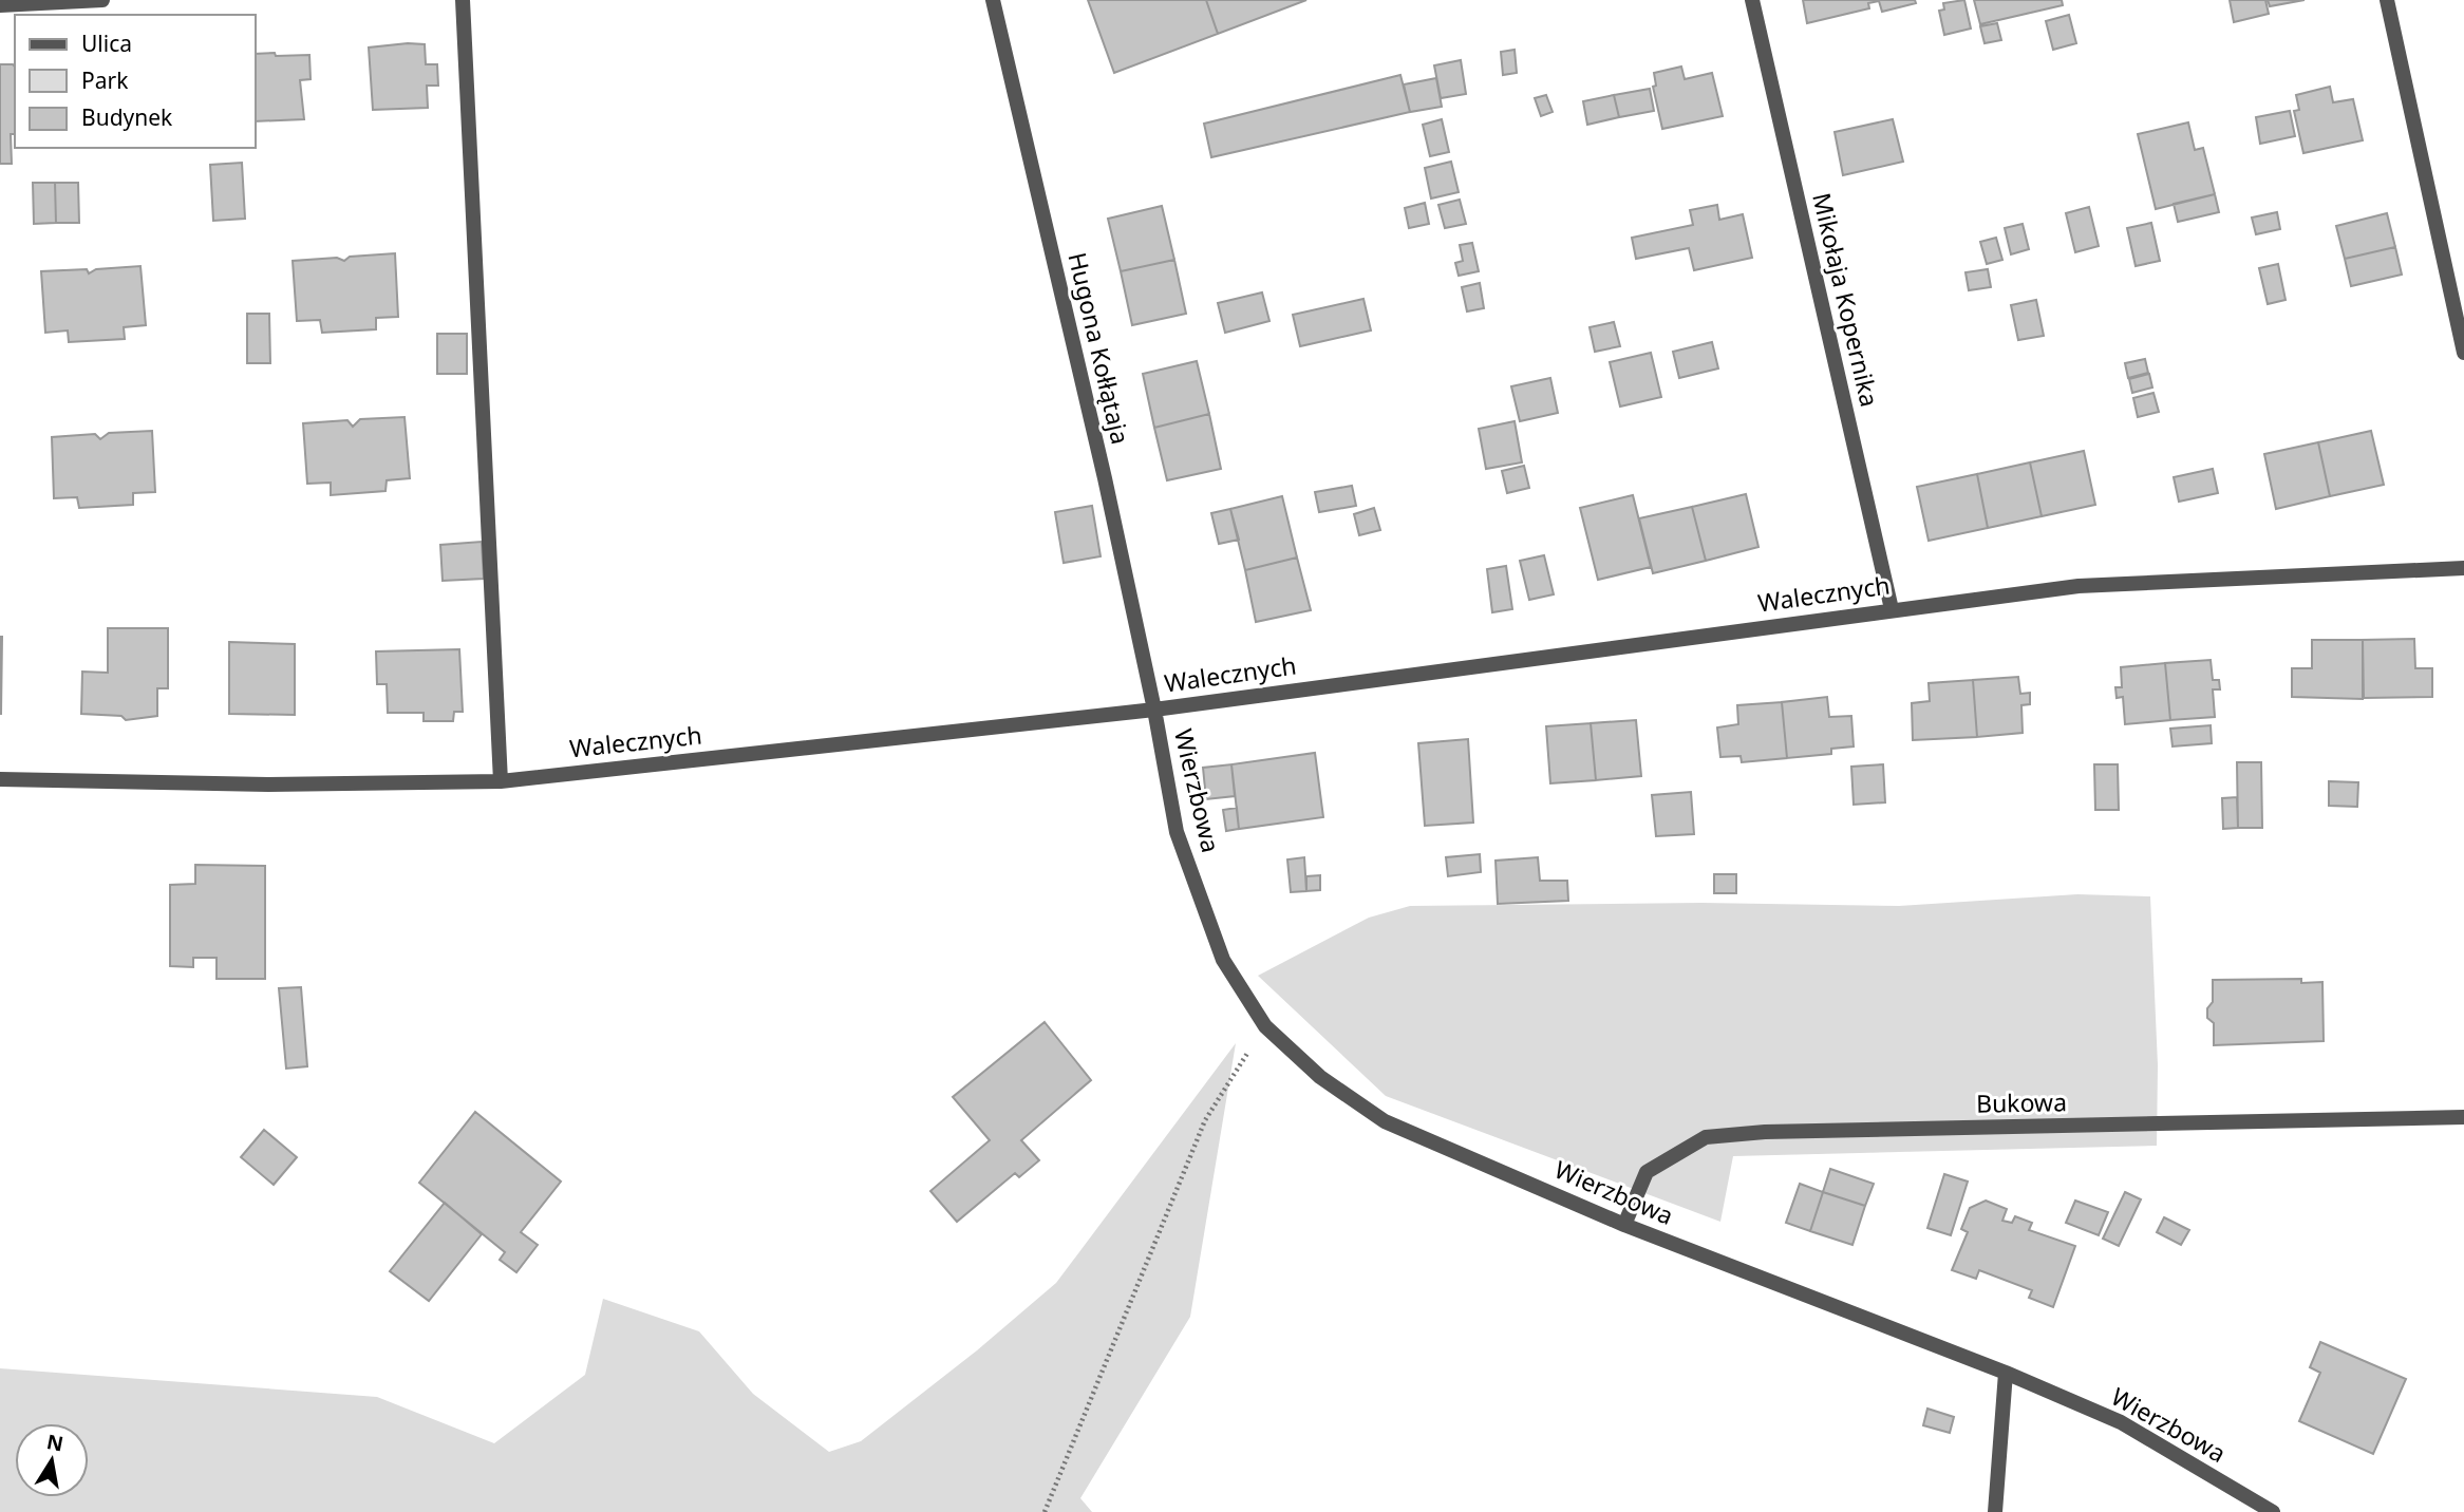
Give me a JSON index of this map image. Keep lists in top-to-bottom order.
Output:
{
  "streets": {
    "street": [
      "Mikołaja Kopernika",
      "Hugona Kołłątaja",
      "Walecznych",
      "Wierzbowa",
      "Bukowa"
    ]
  },
  "crossings": [
    ["Mikołaja Kopernika", "Walecznych"],
    ["Hugona Kołłątaja", "Walecznych"],
    ["Hugona Kołłątaja", "Wierzbowa"],
    ["Walecznych", "Wierzbowa"],
    ["Wierzbowa", "Bukowa"]
  ],
  "legend": ["Ulica", "Park", "Budynek"],
  "north": "top"
}
